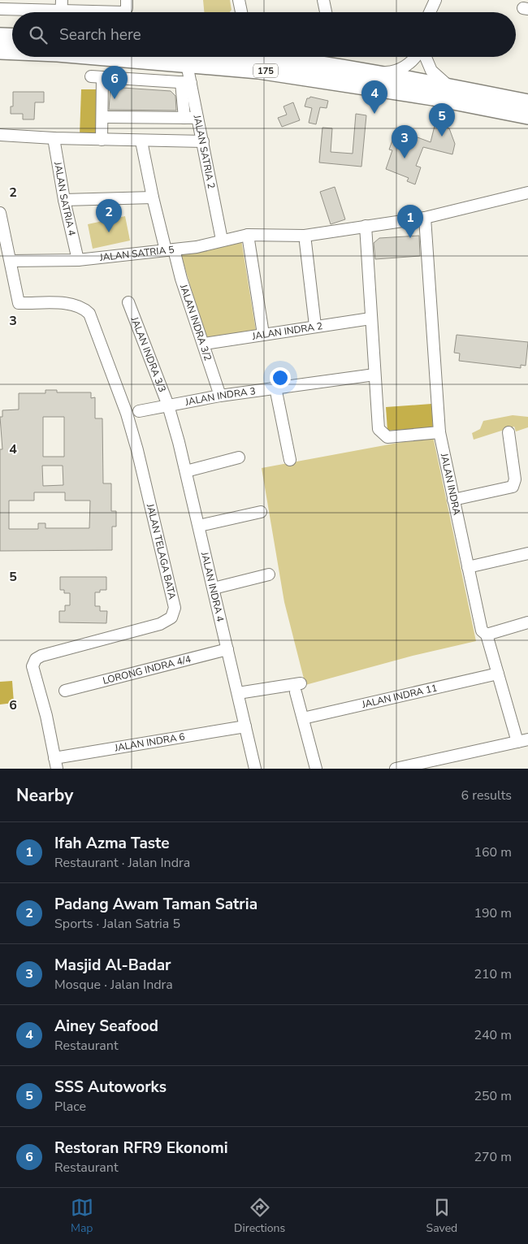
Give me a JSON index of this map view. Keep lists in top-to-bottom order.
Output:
{
  "streets": {
    "highway": ["175"],
    "street": [
      "JALAN SATRIA 2",
      "JALAN SATRIA 4",
      "JALAN SATRIA 5",
      "JALAN INDRA 3/2",
      "JALAN INDRA 2",
      "JALAN INDRA 3/3",
      "JALAN INDRA 3",
      "JALAN INDRA",
      "JALAN TELAGA BATA",
      "JALAN INDRA 4",
      "LORONG INDRA 4/4",
      "JALAN INDRA 11",
      "JALAN INDRA 6"
    ]
  },
  "crossings": [
    ["175", "JALAN SATRIA 2"],
    ["JALAN SATRIA 2", "JALAN SATRIA 5"],
    ["JALAN SATRIA 4", "JALAN SATRIA 5"],
    ["JALAN SATRIA 5", "JALAN INDRA 3/2"],
    ["JALAN SATRIA 5", "JALAN INDRA"],
    ["JALAN SATRIA 5", "JALAN TELAGA BATA"],
    ["JALAN INDRA 3/2", "JALAN INDRA 2"],
    ["JALAN INDRA 3/2", "JALAN INDRA 3"],
    ["JALAN INDRA 3/3", "JALAN INDRA 3"],
    ["JALAN INDRA 3/3", "JALAN INDRA 4"],
    ["JALAN INDRA 3", "JALAN INDRA 4"],
    ["JALAN INDRA", "JALAN INDRA 11"],
    ["JALAN TELAGA BATA", "JALAN INDRA 6"],
    ["JALAN INDRA 4", "LORONG INDRA 4/4"],
    ["JALAN INDRA 4", "JALAN INDRA 6"]
  ],
  "page": {
    "search": "Search here",
    "pins": [
      "6",
      "4",
      "5",
      "3",
      "2",
      "1"
    ],
    "heading": ["Nearby", "6 results"],
    "list": [
      {
        "mark": "1",
        "name": "Ifah Azma Taste",
        "note": "Restaurant · Jalan Indra",
        "value": "160 m"
      },
      {
        "mark": "2",
        "name": "Padang Awam Taman Satria",
        "note": "Sports · Jalan Satria 5",
        "value": "190 m"
      },
      {
        "mark": "3",
        "name": "Masjid Al-Badar",
        "note": "Mosque · Jalan Indra",
        "value": "210 m"
      },
      {
        "mark": "4",
        "name": "Ainey Seafood",
        "note": "Restaurant",
        "value": "240 m"
      },
      {
        "mark": "5",
        "name": "SSS Autoworks",
        "note": "Place",
        "value": "250 m"
      },
      {
        "mark": "6",
        "name": "Restoran RFR9 Ekonomi",
        "note": "Restaurant",
        "value": "270 m"
      }
    ],
    "nav": ["Map", "Directions", "Saved"]
  },
  "grid": {
    "rows": [
      "2",
      "3",
      "4",
      "5",
      "6"
    ]
  }
}
